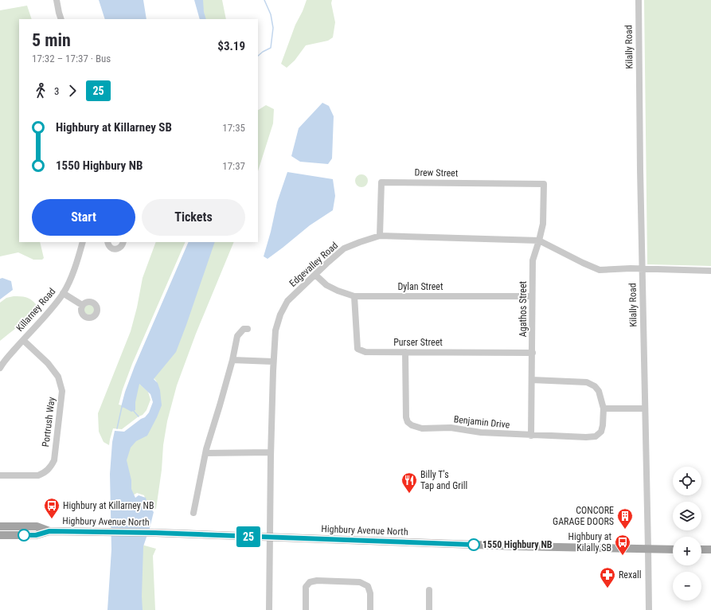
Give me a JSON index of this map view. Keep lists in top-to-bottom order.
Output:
{
  "streets": {
    "main road": ["Highbury Avenue North"],
    "street": [
      "Kilally Road",
      "Drew Street",
      "Edgevalley Road",
      "Dylan Street",
      "Agathos Street",
      "Killarney Road",
      "Purser Street",
      "Portrush Way",
      "Benjamin Drive"
    ]
  },
  "crossings": [
    ["Kilally Road", "Edgevalley Road"],
    ["Kilally Road", "Highbury Avenue North"],
    ["Drew Street", "Edgevalley Road"],
    ["Drew Street", "Agathos Street"],
    ["Edgevalley Road", "Dylan Street"],
    ["Edgevalley Road", "Agathos Street"],
    ["Edgevalley Road", "Highbury Avenue North"],
    ["Dylan Street", "Agathos Street"],
    ["Dylan Street", "Purser Street"],
    ["Agathos Street", "Purser Street"],
    ["Agathos Street", "Benjamin Drive"],
    ["Killarney Road", "Portrush Way"],
    ["Purser Street", "Benjamin Drive"]
  ],
  "places": {
    "restaurant": ["Billy T's Tap and Grill"],
    "bus stop": ["Highbury at Killarney NB", "Highbury at Kilally SB"],
    "building": ["CONCORE GARAGE DOORS"],
    "other": ["1550 Highbury NB"],
    "pharmacy": ["Rexall"]
  },
  "lines": ["bus line 25"],
  "page": {
    "on_map": "25",
    "heading": ["5 min", "17:32 – 17:37 · Bus", "$3.19"],
    "legs": ["3", "25"],
    "list": [
      {
        "name": "Highbury at Killarney SB",
        "value": "17:35"
      },
      {
        "name": "1550 Highbury NB",
        "value": "17:37"
      }
    ],
    "buttons": ["Start", "Tickets"],
    "map_buttons": ["+", "−"]
  }
}
